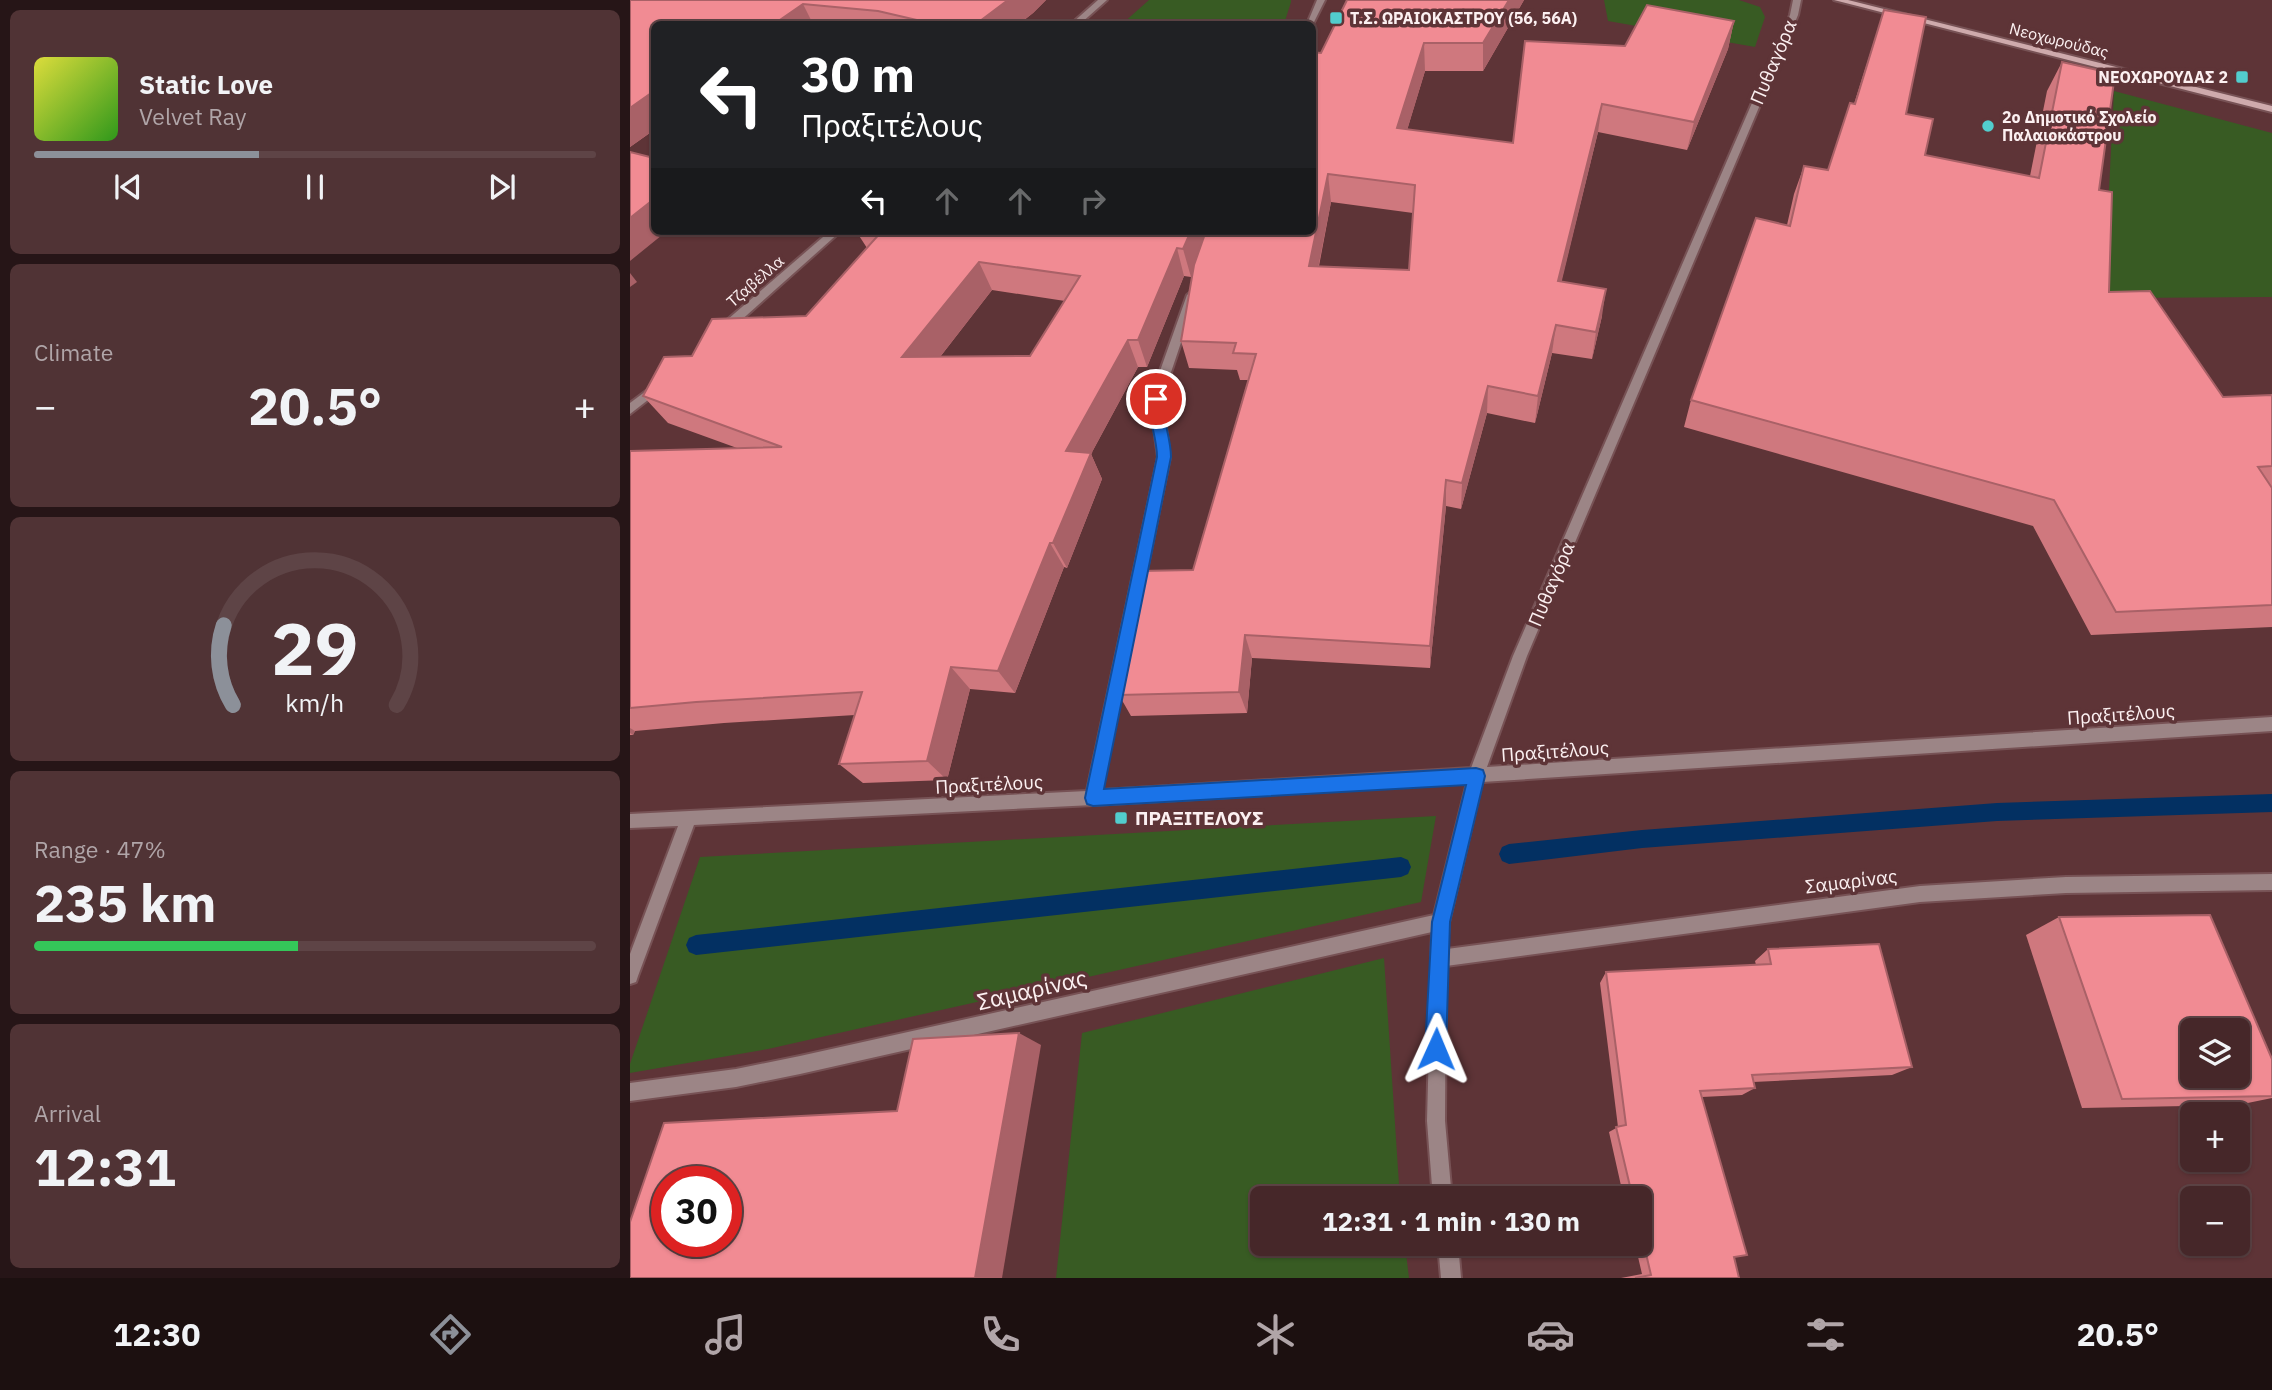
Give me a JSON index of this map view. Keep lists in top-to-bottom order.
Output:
{
  "streets": {
    "street": [
      "Νεοχωρούδας",
      "Πυθαγόρα",
      "Τζαβέλλα",
      "Πραξιτέλους",
      "Σαμαρίνας"
    ]
  },
  "crossings": [
    ["Πυθαγόρα", "Πραξιτέλους"],
    ["Πυθαγόρα", "Σαμαρίνας"]
  ],
  "places": {
    "transit": ["Τ.Σ. ΩΡΑΙΟΚΑΣΤΡΟΥ (56, 56Α)", "ΝΕΟΧΩΡΟΥΔΑΣ 2", "ΠΡΑΞΙΤΕΛΟΥΣ"],
    "other": ["2ο Δημοτικό Σχολείο Παλαιοκάστρου"]
  },
  "page": {
    "turn": ["30 m", "Πραξιτέλους"],
    "song": ["Static Love", "Velvet Ray"],
    "tile": [
      "Climate",
      ["Range · 47%", "235 km"],
      ["Arrival", "12:31"]
    ],
    "heat": ["−", "20.5°", "+"],
    "map_buttons": ["+", "−"],
    "limit": "30",
    "trip": "12:31 · 1 min · 130 m",
    "tabs": ["12:30", "20.5°"],
    "gauge": ["29", "km/h"]
  }
}
